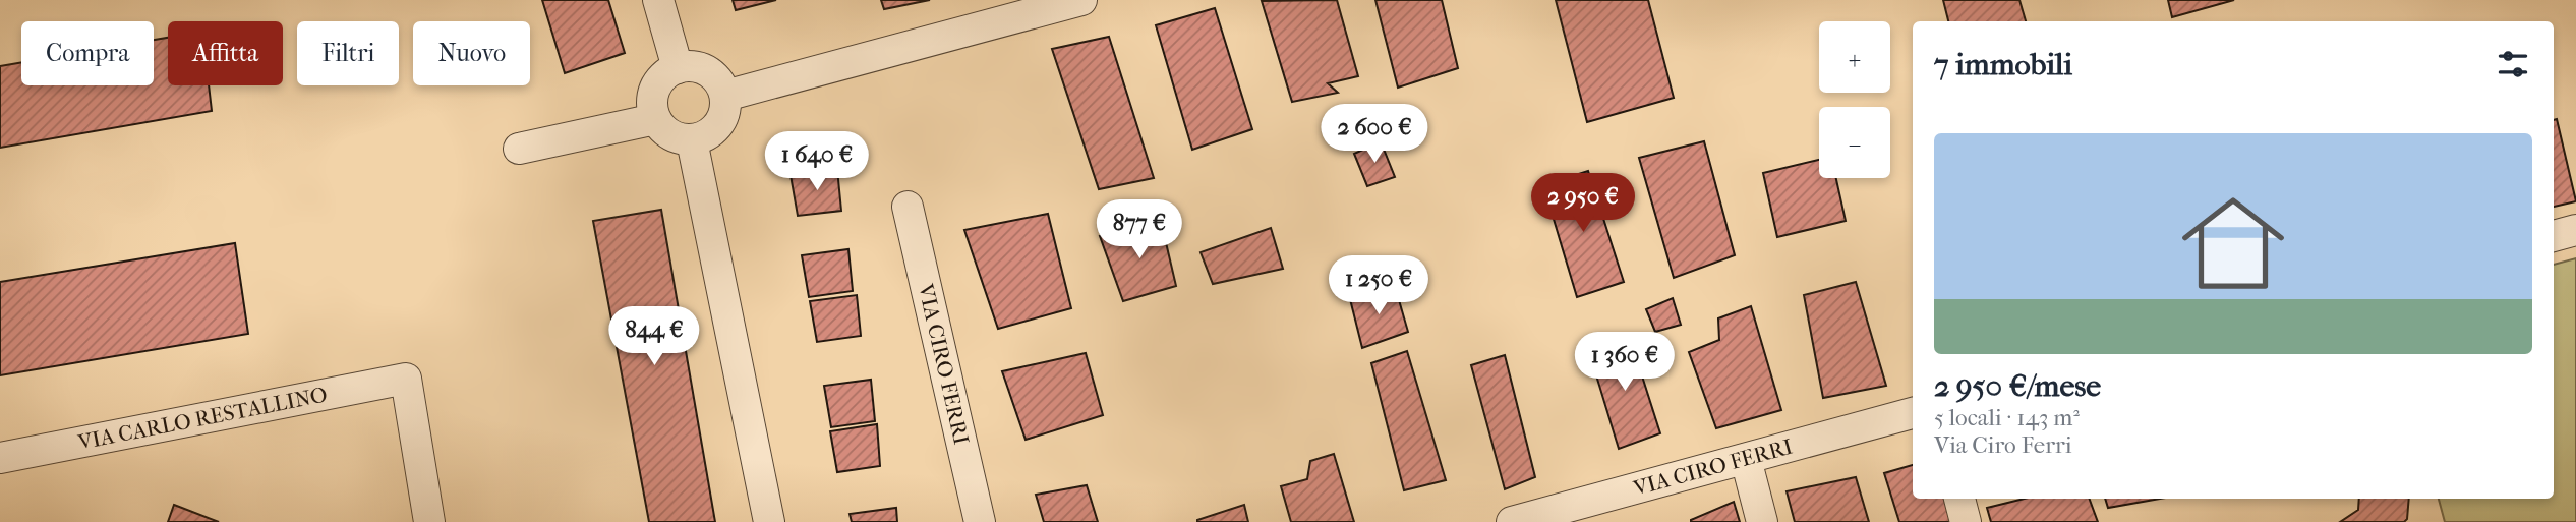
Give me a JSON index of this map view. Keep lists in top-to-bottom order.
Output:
{
  "streets": {
    "street": ["VIA CIRO FERRI", "VIA CARLO RESTALLINO"]
  },
  "page": {
    "map_buttons": ["+", "−"],
    "chip": [
      "Compra",
      "Affitta",
      "Filtri",
      "Nuovo"
    ],
    "heading": "7 immobili",
    "price": [
      "2 600 €",
      "1 640 €",
      "2 950 €",
      "877 €",
      "1 250 €",
      "844 €",
      "1 360 €"
    ],
    "list": [
      {
        "name": "2 950 €/mese",
        "note": "5 locali · 143 m² · Via Ciro Ferri"
      }
    ]
  }
}
